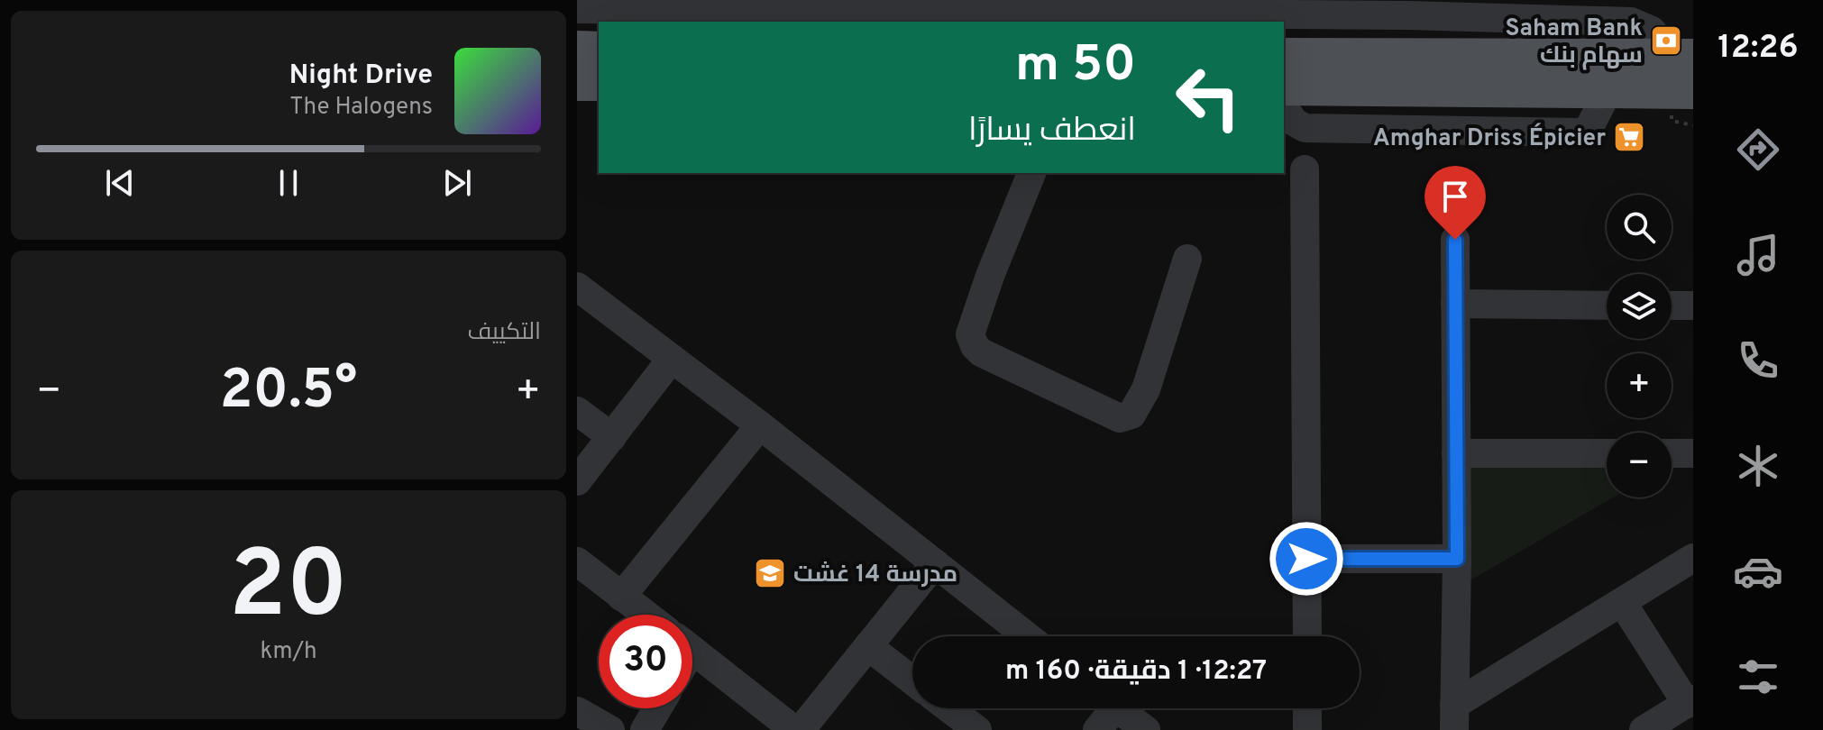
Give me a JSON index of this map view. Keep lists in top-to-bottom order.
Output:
{
  "places": {
    "bank": ["Saham Bank سهام بنك"],
    "supermarket": ["Amghar Driss Épicier"],
    "school or university": ["مدرسة 14 غشت"]
  },
  "page": {
    "tabs": "12:26",
    "turn": ["50 m", "انعطف يسارًا"],
    "song": ["Night Drive", "The Halogens"],
    "map_buttons": ["+", "−"],
    "tile": [
      "التكييف",
      ["20", "km/h"]
    ],
    "heat": ["−", "20.5°", "+"],
    "limit": "30",
    "trip": "12:27 · 1 دقيقة · 160 m"
  }
}
